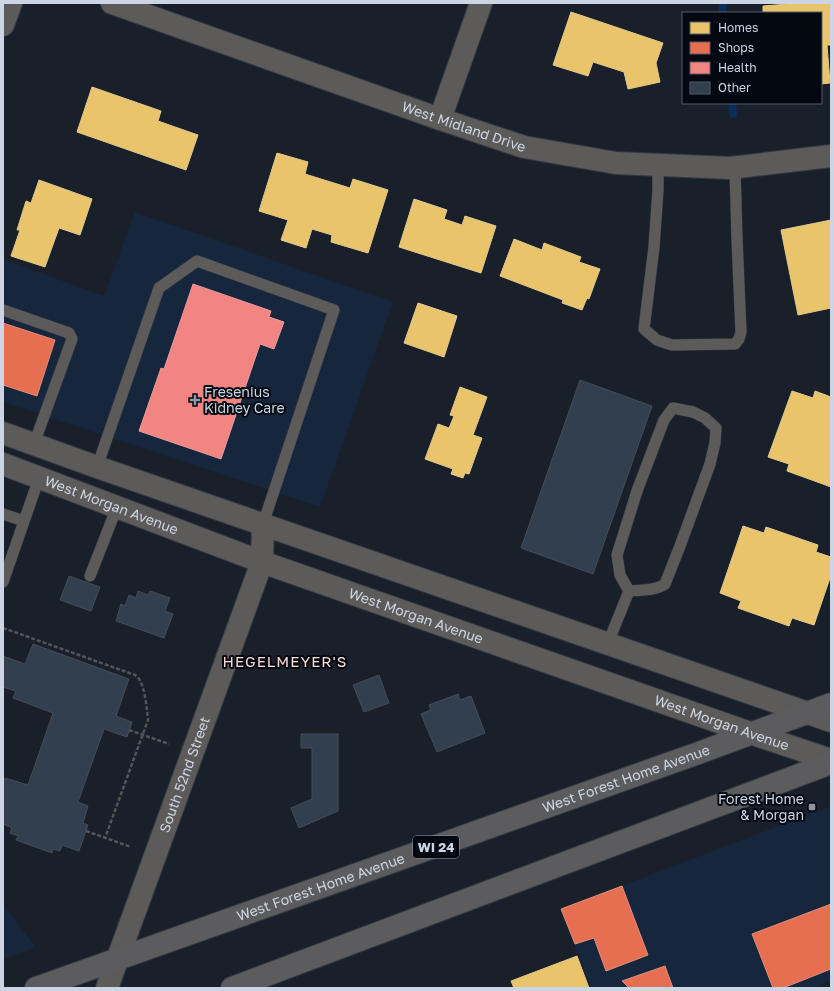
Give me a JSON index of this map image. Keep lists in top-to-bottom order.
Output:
{
  "streets": {
    "main road": ["West Forest Home Avenue", "WI 24"],
    "street": ["West Midland Drive", "West Morgan Avenue", "South 52nd Street"]
  },
  "crossings": [
    ["West Morgan Avenue", "South 52nd Street"],
    ["West Morgan Avenue", "West Forest Home Avenue"],
    ["South 52nd Street", "West Forest Home Avenue"]
  ],
  "districts": ["HEGELMEYER'S"],
  "places": {
    "health": ["Fresenius Kidney Care"],
    "transit": ["Forest Home & Morgan"]
  },
  "legend": [
    "Homes",
    "Shops",
    "Health",
    "Other"
  ]
}
